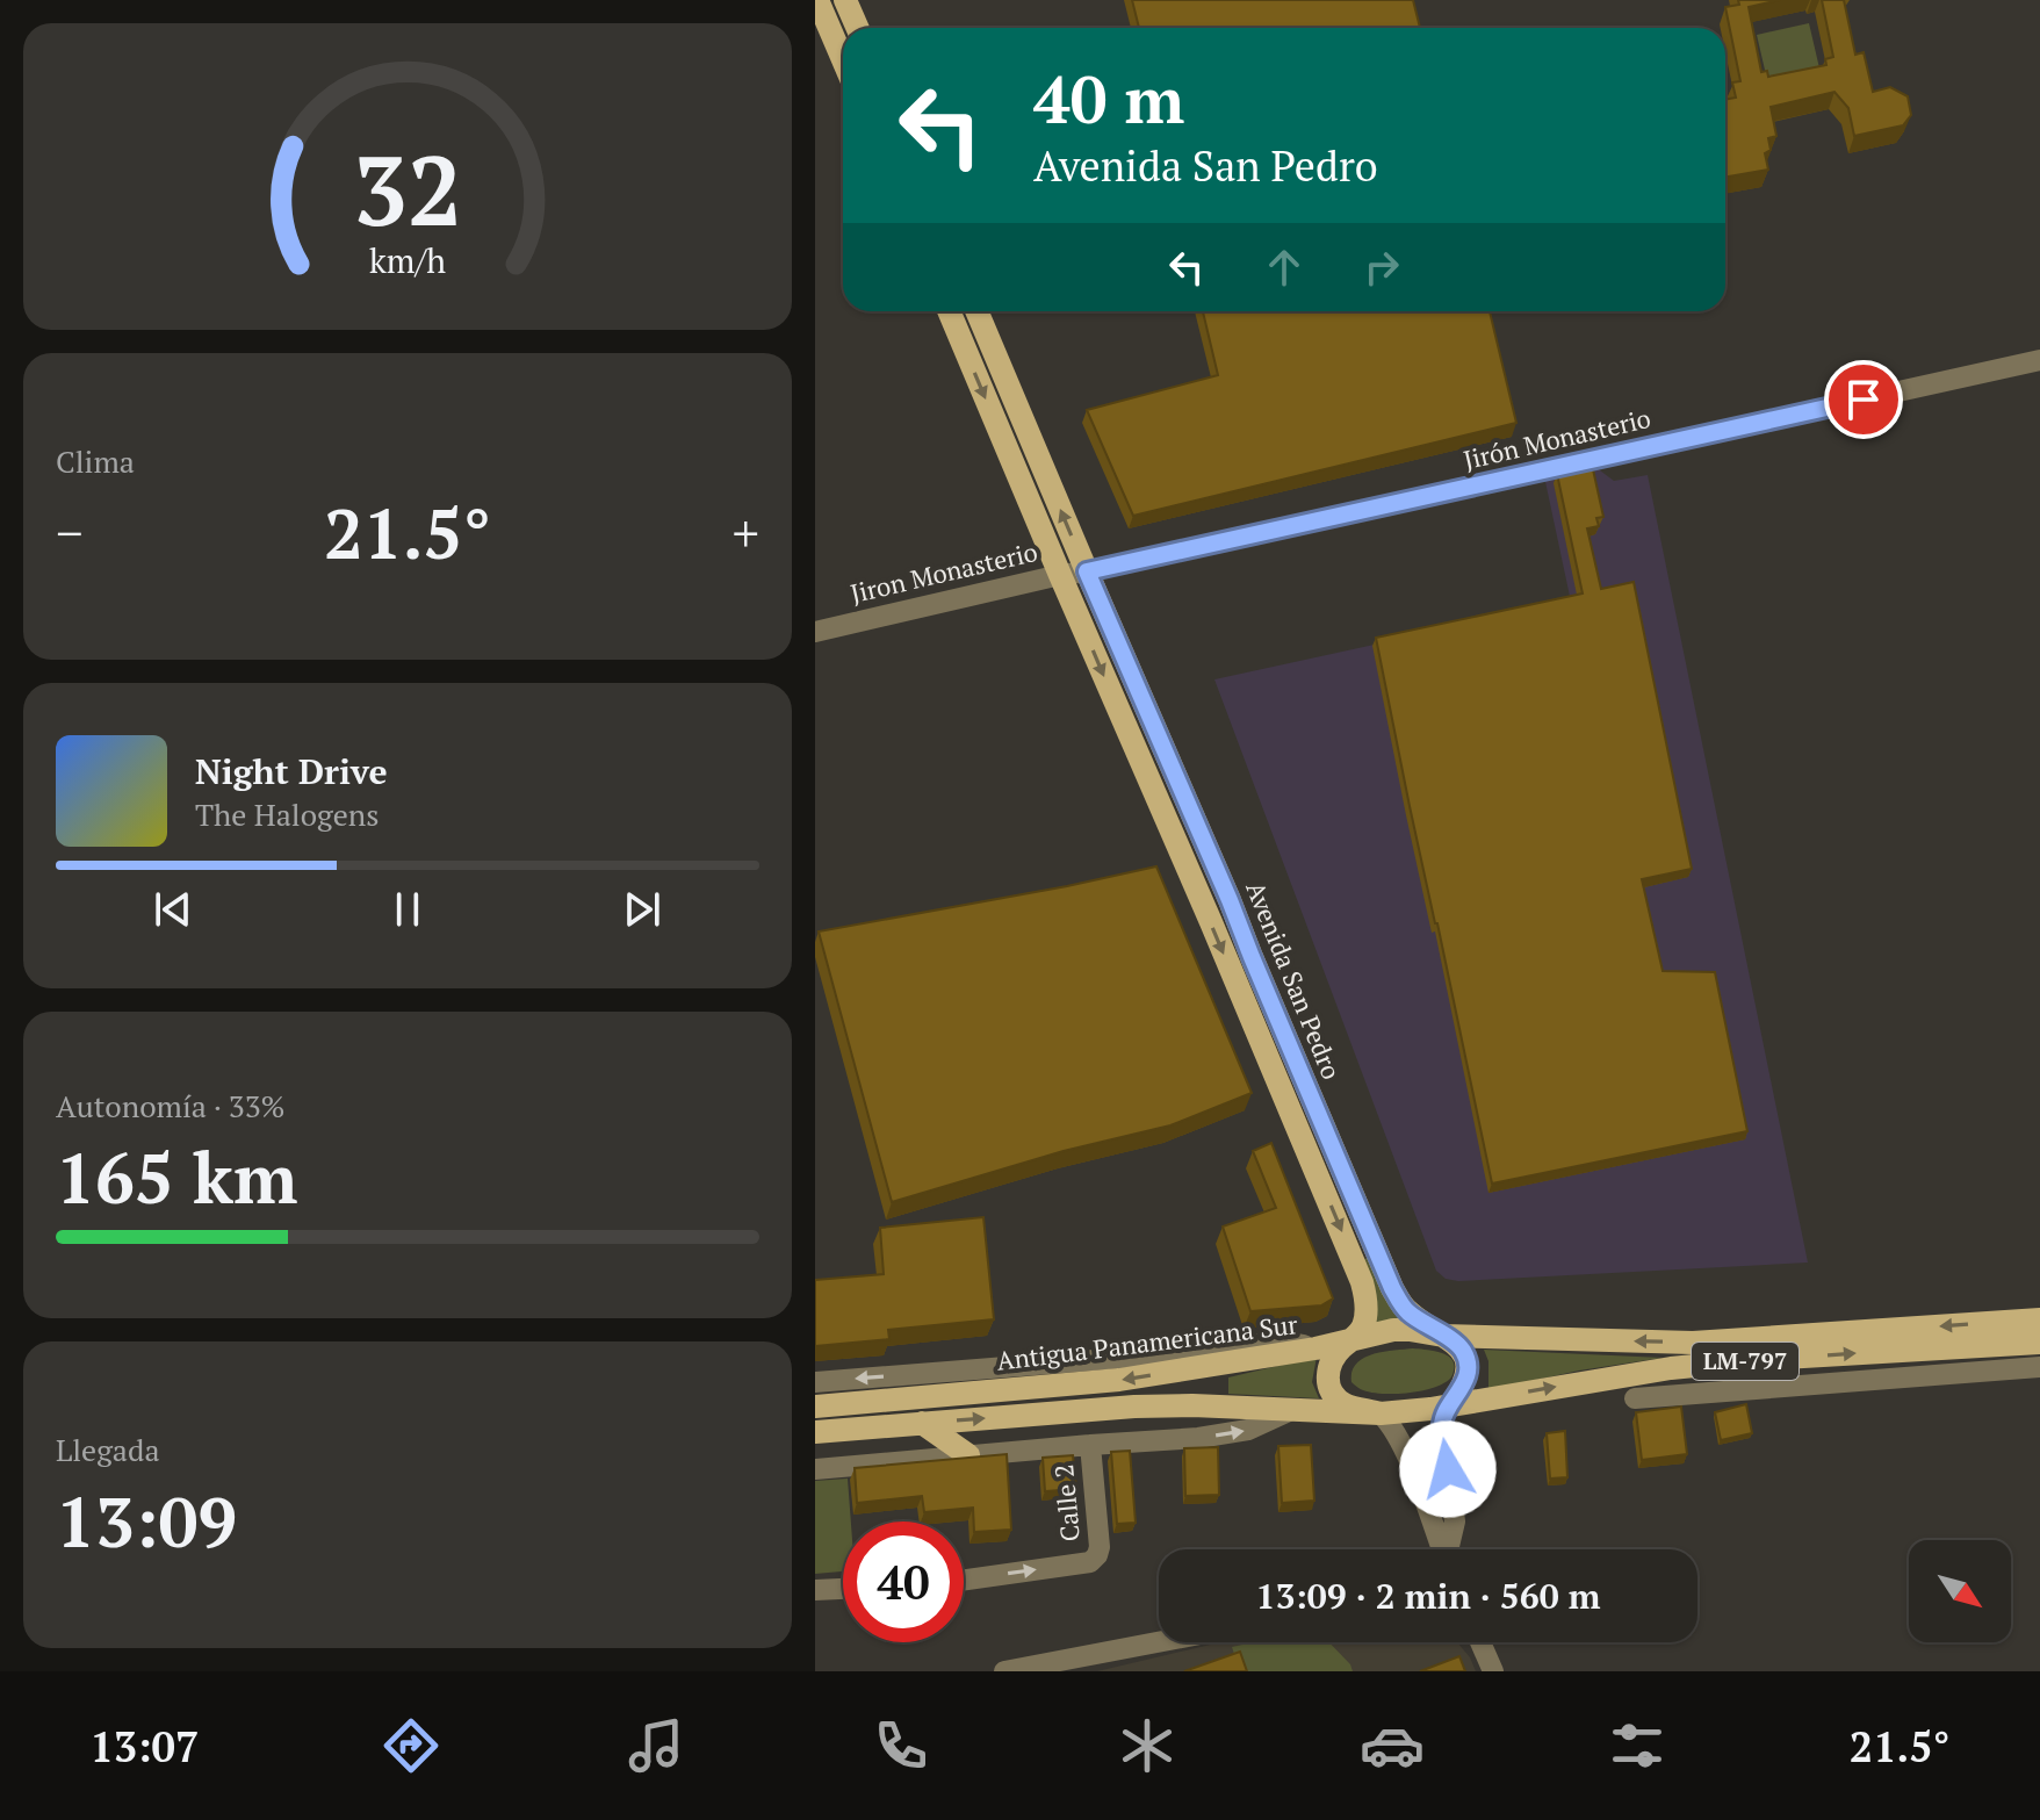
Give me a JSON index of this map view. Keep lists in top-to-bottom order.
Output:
{
  "streets": {
    "main road": ["Avenida San Pedro", "Antigua Panamericana Sur", "LM-797"],
    "street": ["Jirón Monasterio", "Jiron Monasterio", "Calle 2"]
  },
  "crossings": [
    ["Jirón Monasterio", "Jiron Monasterio"],
    ["Jirón Monasterio", "Avenida San Pedro"],
    ["Jiron Monasterio", "Avenida San Pedro"],
    ["Avenida San Pedro", "Antigua Panamericana Sur"],
    ["Avenida San Pedro", "LM-797"],
    ["Antigua Panamericana Sur", "LM-797"]
  ],
  "north": "bottom right",
  "page": {
    "turn": ["40 m", "Avenida San Pedro"],
    "tile": [
      "Clima",
      ["Autonomía · 33%", "165 km"],
      ["Llegada", "13:09"]
    ],
    "heat": ["−", "21.5°", "+"],
    "song": ["Night Drive", "The Halogens"],
    "limit": "40",
    "trip": "13:09 · 2 min · 560 m",
    "tabs": ["13:07", "21.5°"],
    "gauge": ["32", "km/h"]
  }
}
